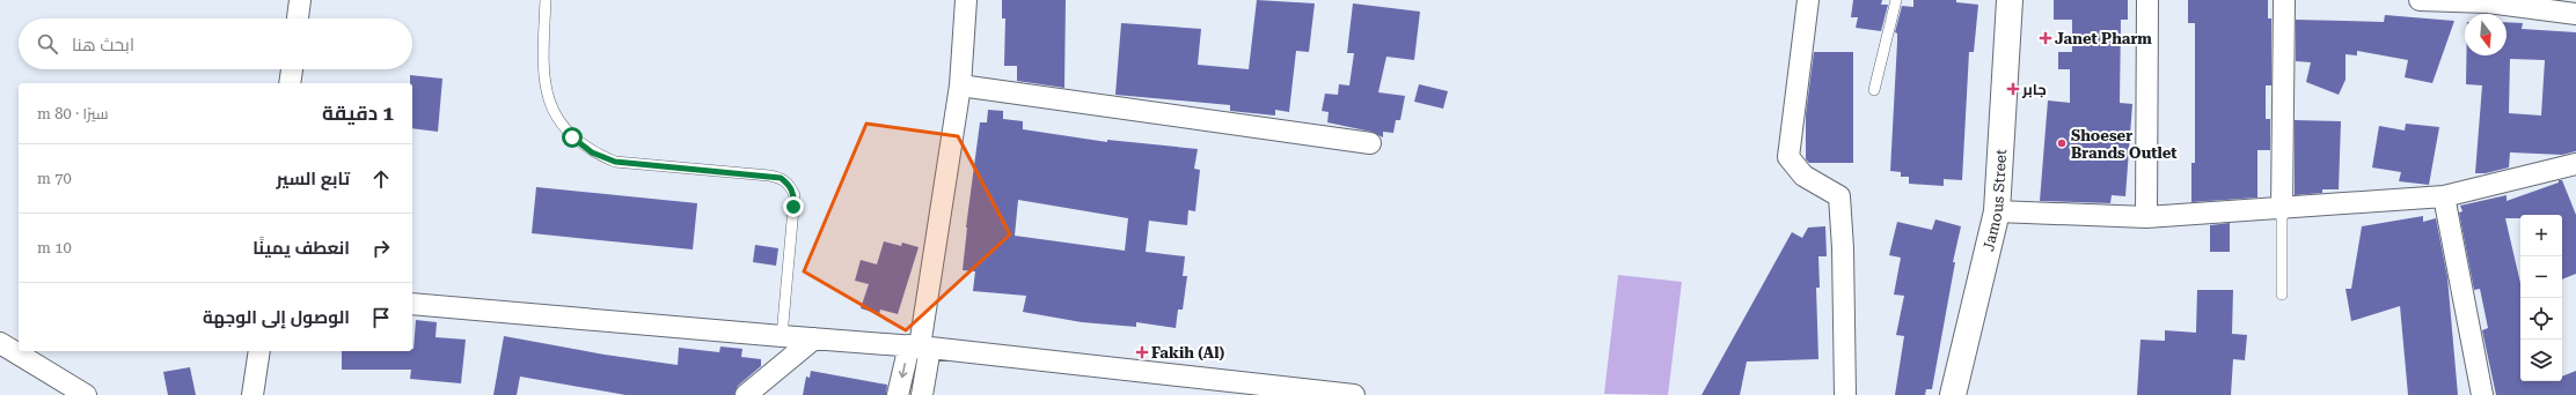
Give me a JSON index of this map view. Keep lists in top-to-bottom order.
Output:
{
  "streets": {
    "street": ["Jamous Street"]
  },
  "places": {
    "health": ["Janet Pharm", "جابر", "Fakih (Al)"],
    "other": ["Shoeser Brands Outlet"]
  },
  "north": "bottom",
  "page": {
    "search": "ابحث هنا",
    "heading": ["1 دقيقة", "سيرًا · 80 m"],
    "list": [
      ["تابع السير", "70 m"],
      ["انعطف يمينًا", "10 m"],
      "الوصول إلى الوجهة"
    ],
    "map_buttons": ["+", "−"]
  }
}
